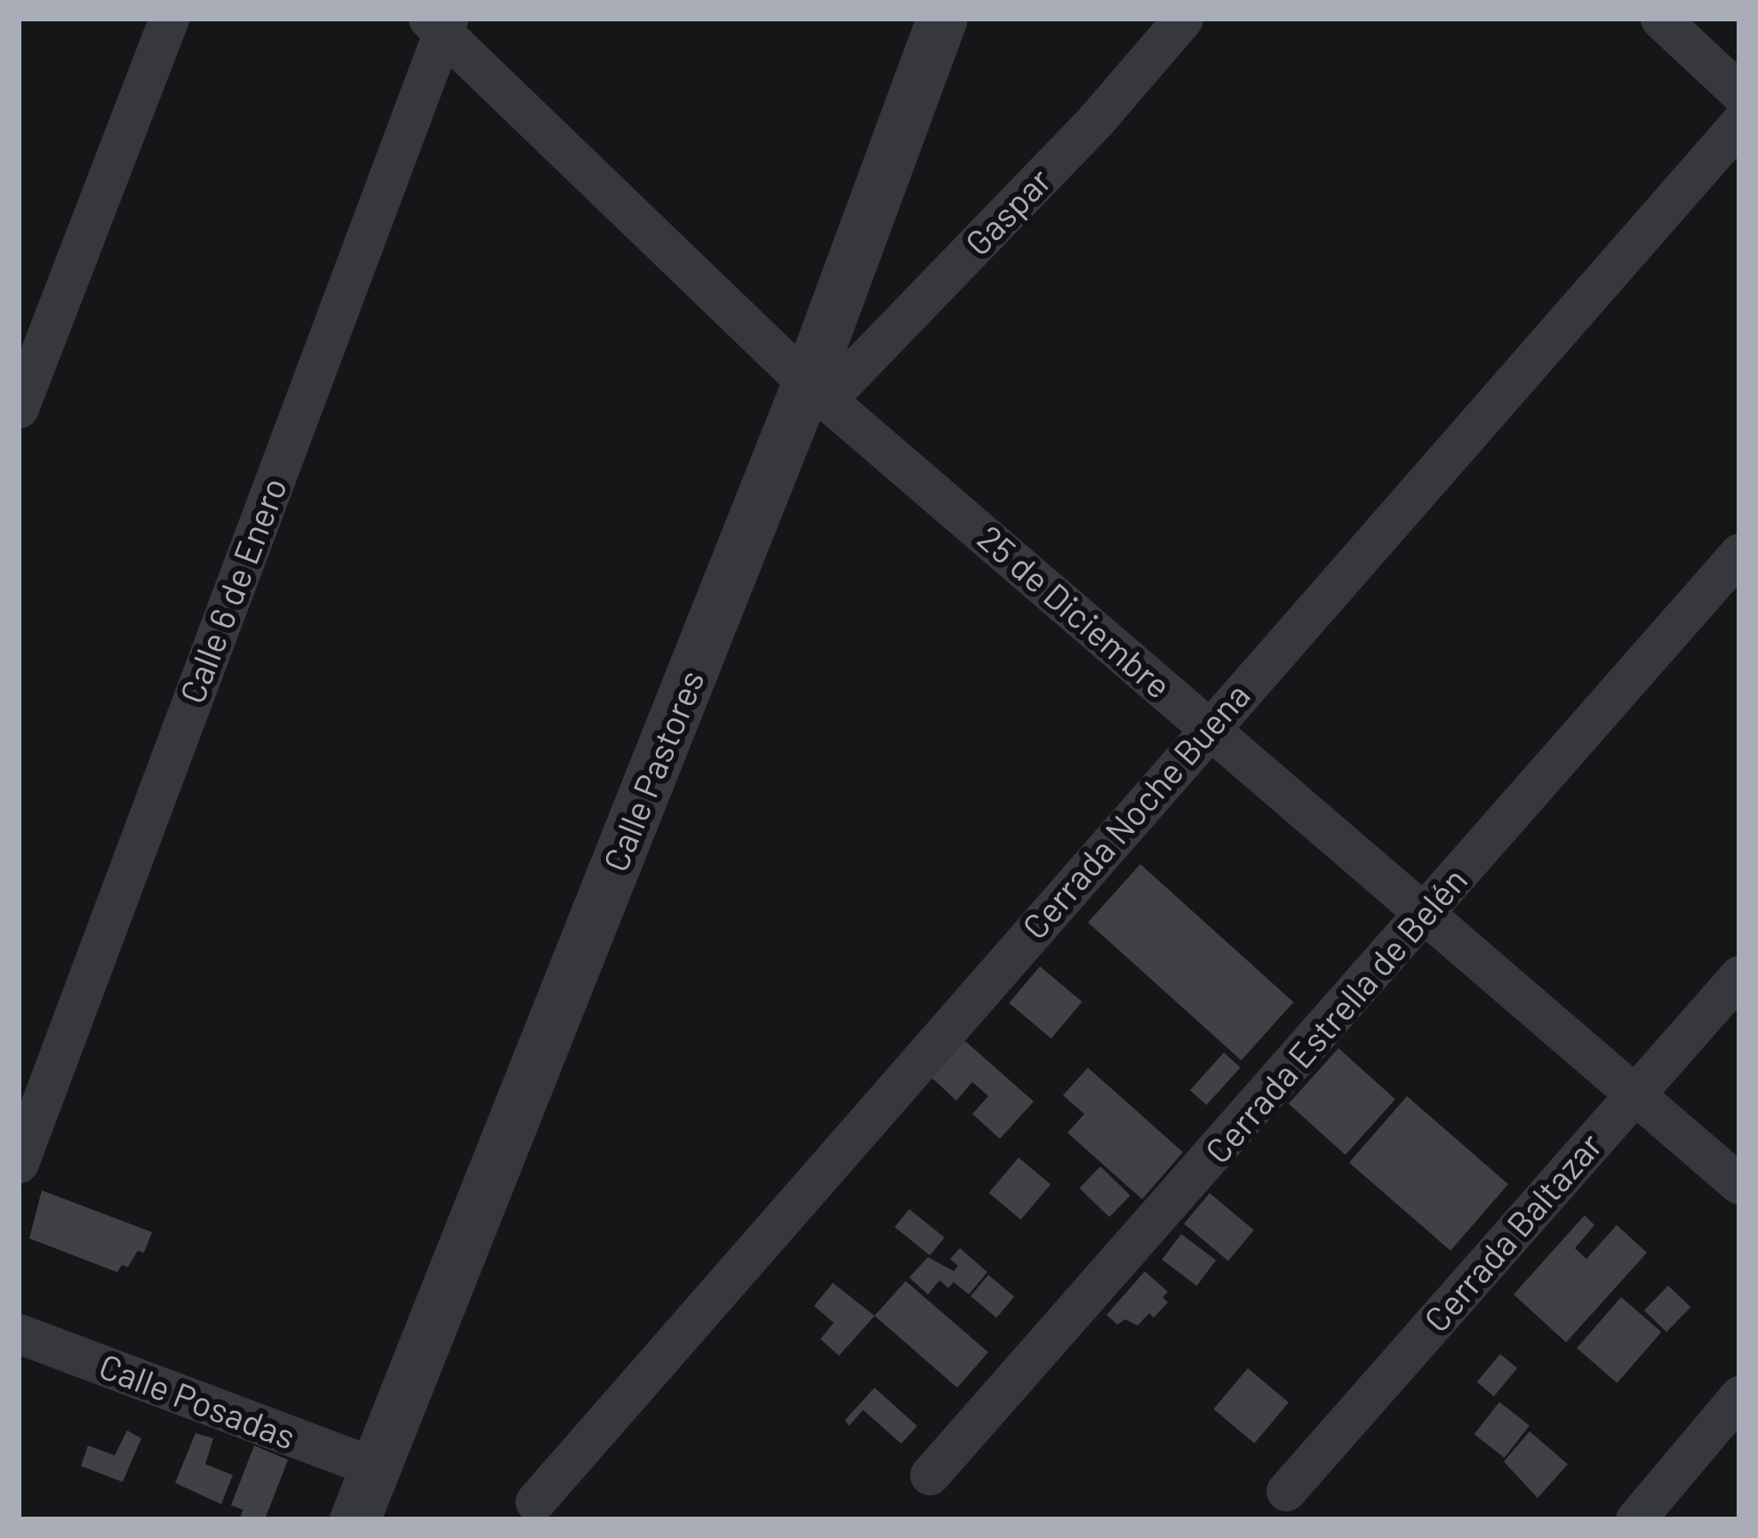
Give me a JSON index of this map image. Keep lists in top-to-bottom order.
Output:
{
  "streets": {
    "street": [
      "Gaspar",
      "Calle 6 de Enero",
      "25 de Diciembre",
      "Calle Pastores",
      "Cerrada Noche Buena",
      "Cerrada Estrella de Belén",
      "Cerrada Baltazar",
      "Calle Posadas"
    ]
  },
  "crossings": [
    ["Gaspar", "25 de Diciembre"],
    ["Gaspar", "Calle Pastores"],
    ["Calle 6 de Enero", "25 de Diciembre"],
    ["25 de Diciembre", "Calle Pastores"],
    ["25 de Diciembre", "Cerrada Noche Buena"],
    ["25 de Diciembre", "Cerrada Estrella de Belén"],
    ["25 de Diciembre", "Cerrada Baltazar"],
    ["Calle Pastores", "Calle Posadas"]
  ]
}
